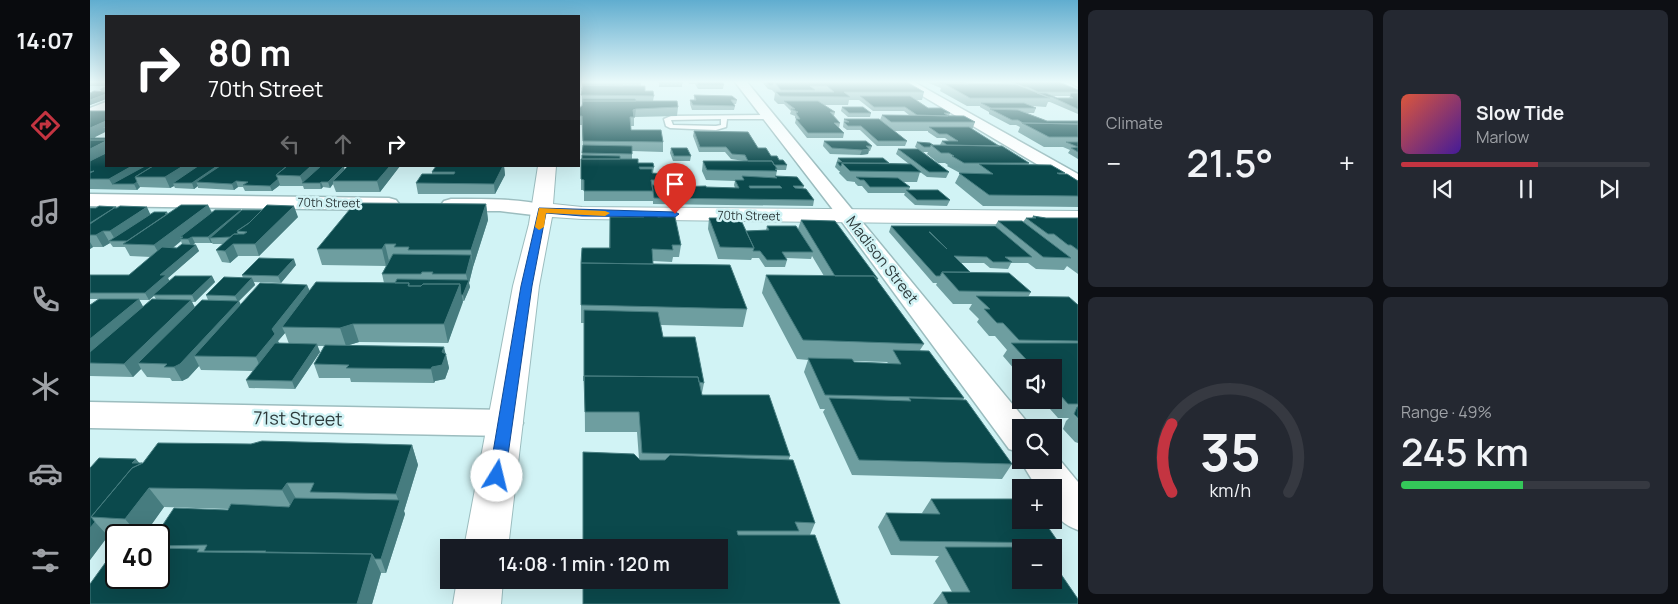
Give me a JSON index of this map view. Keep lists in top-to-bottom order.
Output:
{
  "streets": {
    "street": ["70th Street", "Madison Street", "71st Street"]
  },
  "crossings": [
    ["70th Street", "Madison Street"]
  ],
  "page": {
    "tabs": "14:07",
    "tile": [
      "Climate",
      ["Range · 49%", "245 km"]
    ],
    "turn": ["80 m", "70th Street"],
    "song": ["Slow Tide", "Marlow"],
    "heat": ["−", "21.5°", "+"],
    "map_buttons": ["+", "−"],
    "limit": "40",
    "trip": "14:08 · 1 min · 120 m",
    "gauge": ["35", "km/h"]
  }
}
